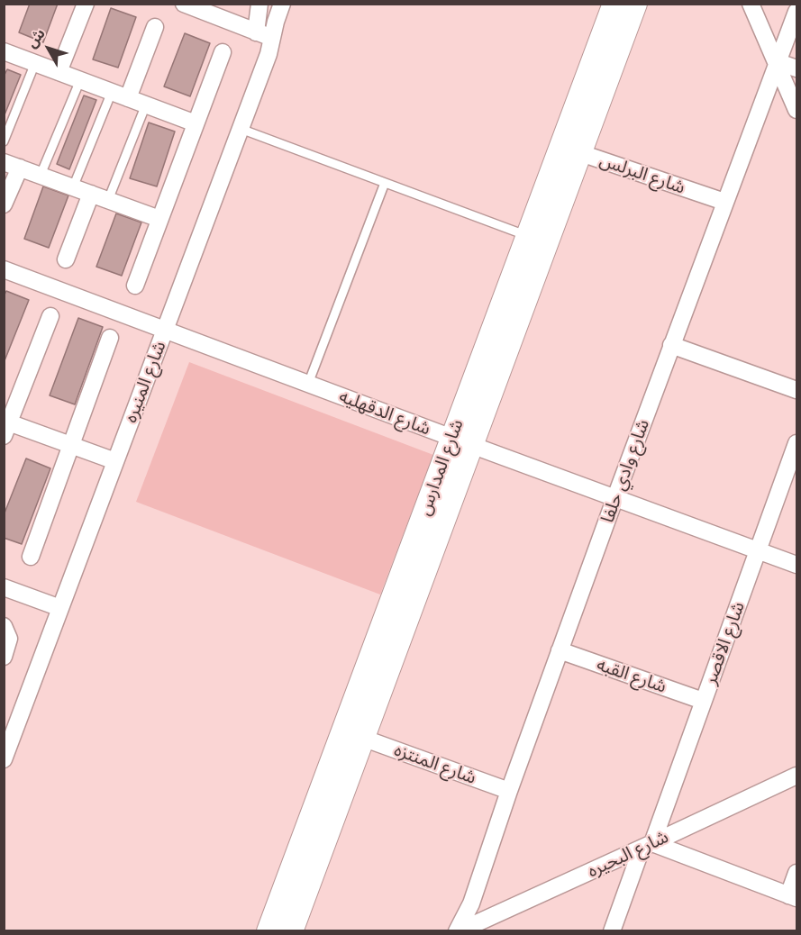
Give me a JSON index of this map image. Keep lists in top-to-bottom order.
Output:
{
  "streets": {
    "main road": ["شارع المدارس"],
    "street": [
      "شارع البرلس",
      "شارع المنيره",
      "شارع الدقهليه",
      "شارع وادي حلفا",
      "شارع الاقصر",
      "شارع القبه",
      "شارع المنتزه",
      "شارع البحيره"
    ]
  },
  "crossings": [
    ["شارع البرلس", "شارع المدارس"],
    ["شارع البرلس", "شارع وادي حلفا"],
    ["شارع المنيره", "شارع الدقهليه"],
    ["شارع الدقهليه", "شارع المدارس"],
    ["شارع الدقهليه", "شارع وادي حلفا"],
    ["شارع الدقهليه", "شارع الاقصر"],
    ["شارع المدارس", "شارع المنتزه"],
    ["شارع وادي حلفا", "شارع القبه"],
    ["شارع وادي حلفا", "شارع المنتزه"],
    ["شارع وادي حلفا", "شارع البحيره"],
    ["شارع الاقصر", "شارع القبه"],
    ["شارع الاقصر", "شارع البحيره"]
  ],
  "north": "top left"
}
